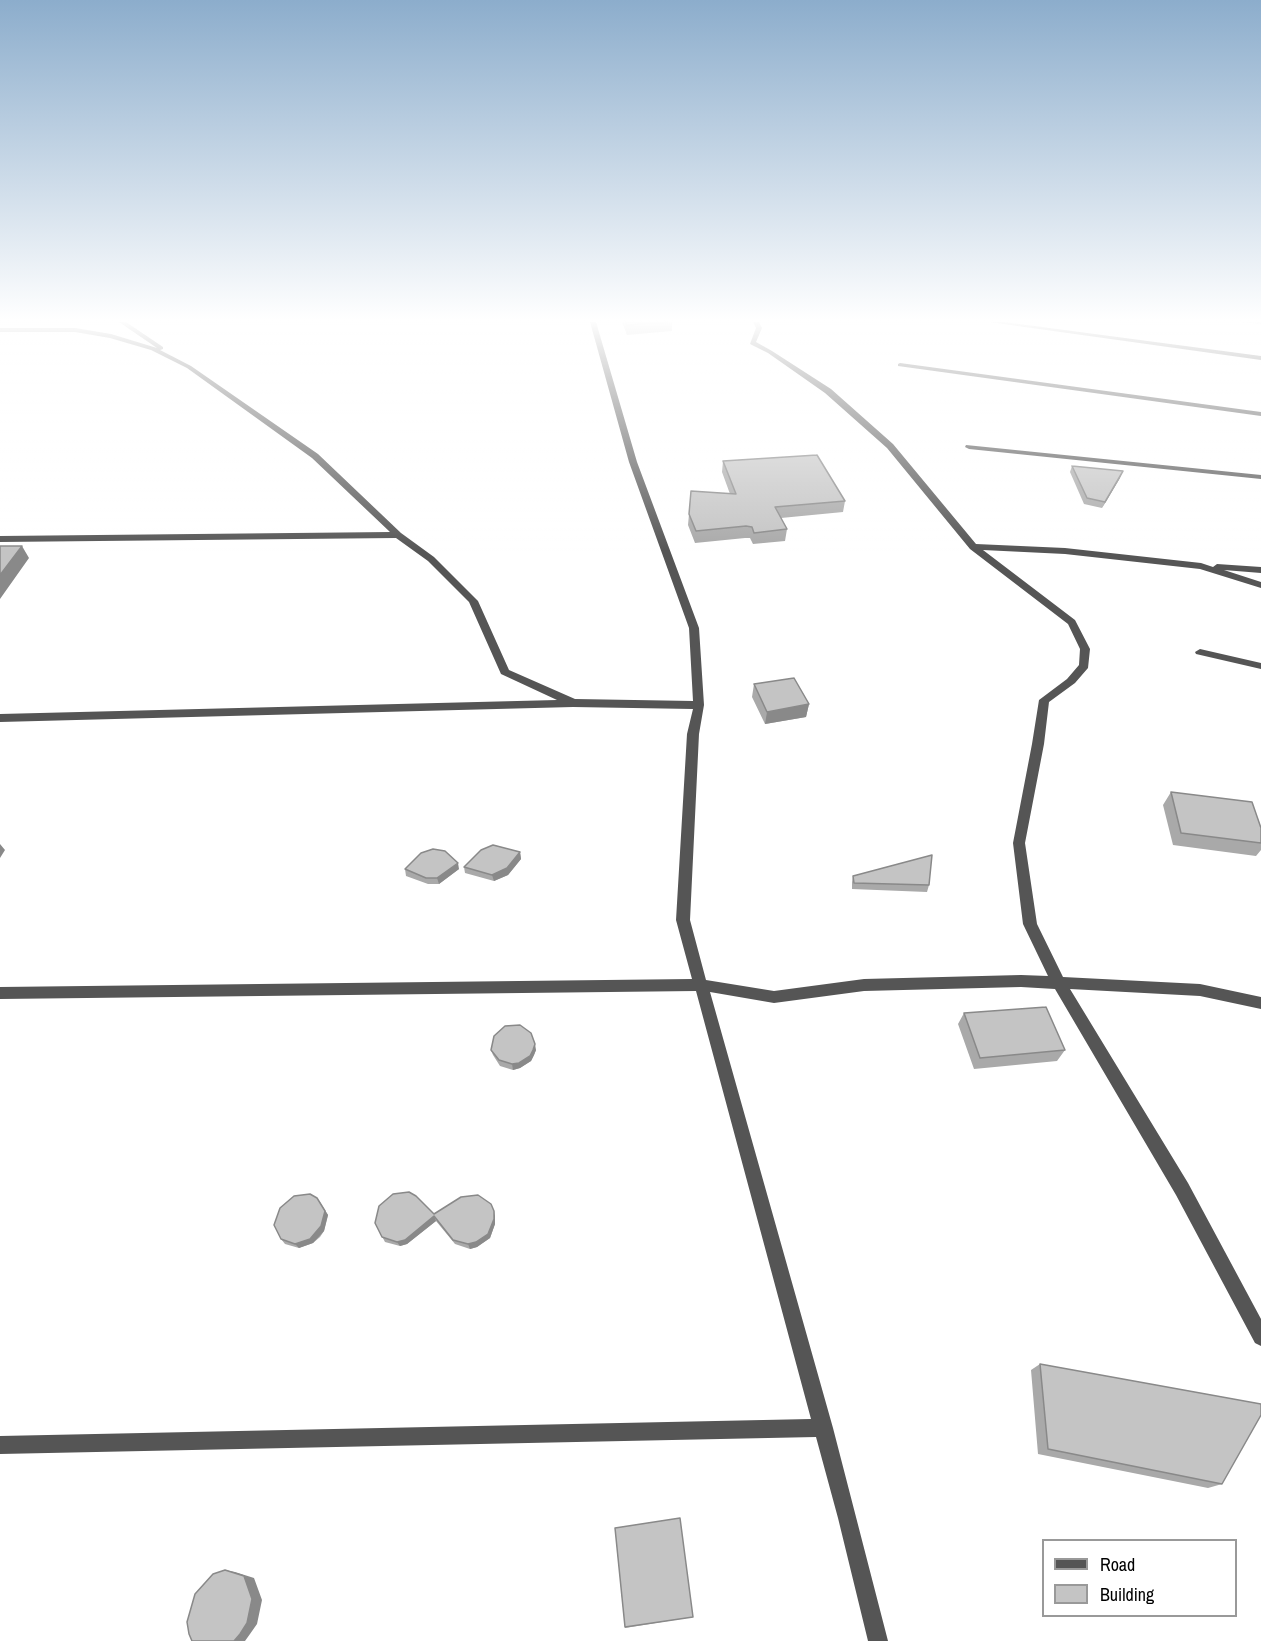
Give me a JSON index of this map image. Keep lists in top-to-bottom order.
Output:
{
  "legend": ["Road", "Building"]
}
